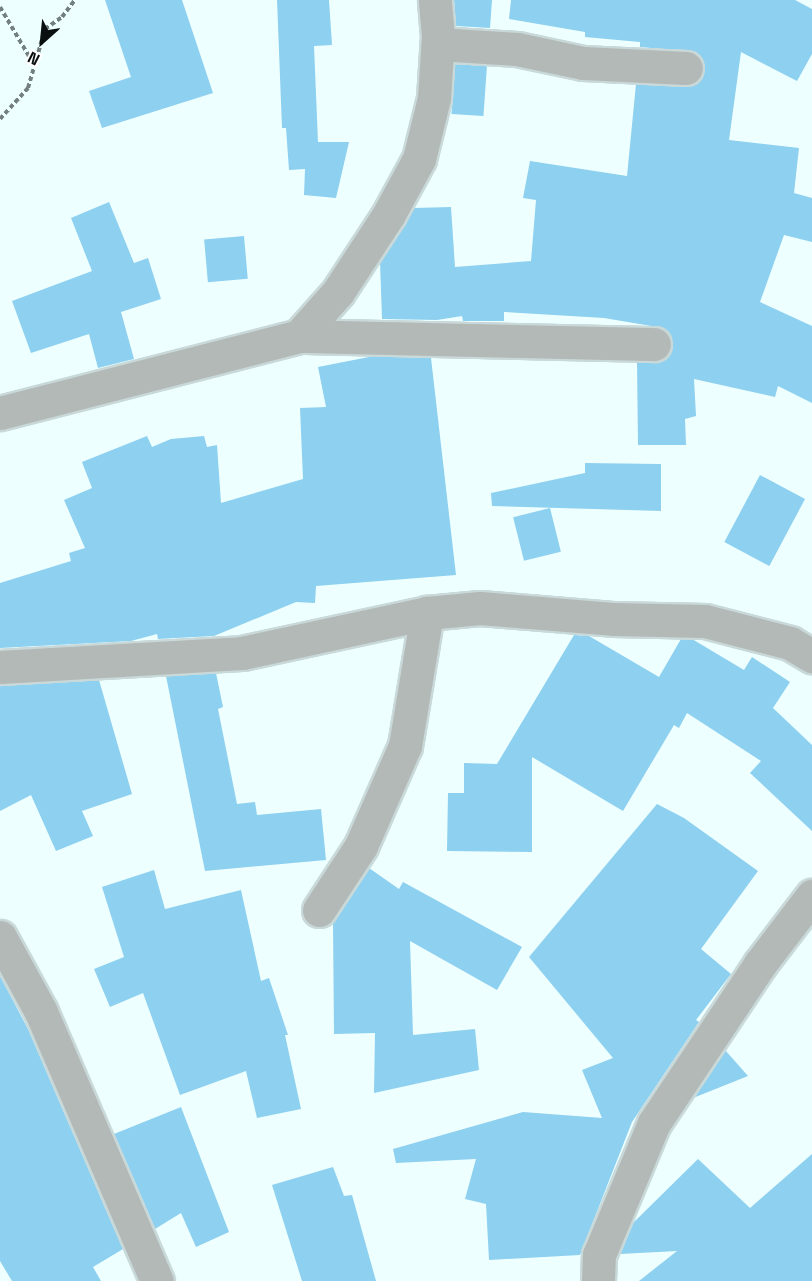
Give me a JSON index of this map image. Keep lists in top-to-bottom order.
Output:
{
  "north": "bottom left"
}
